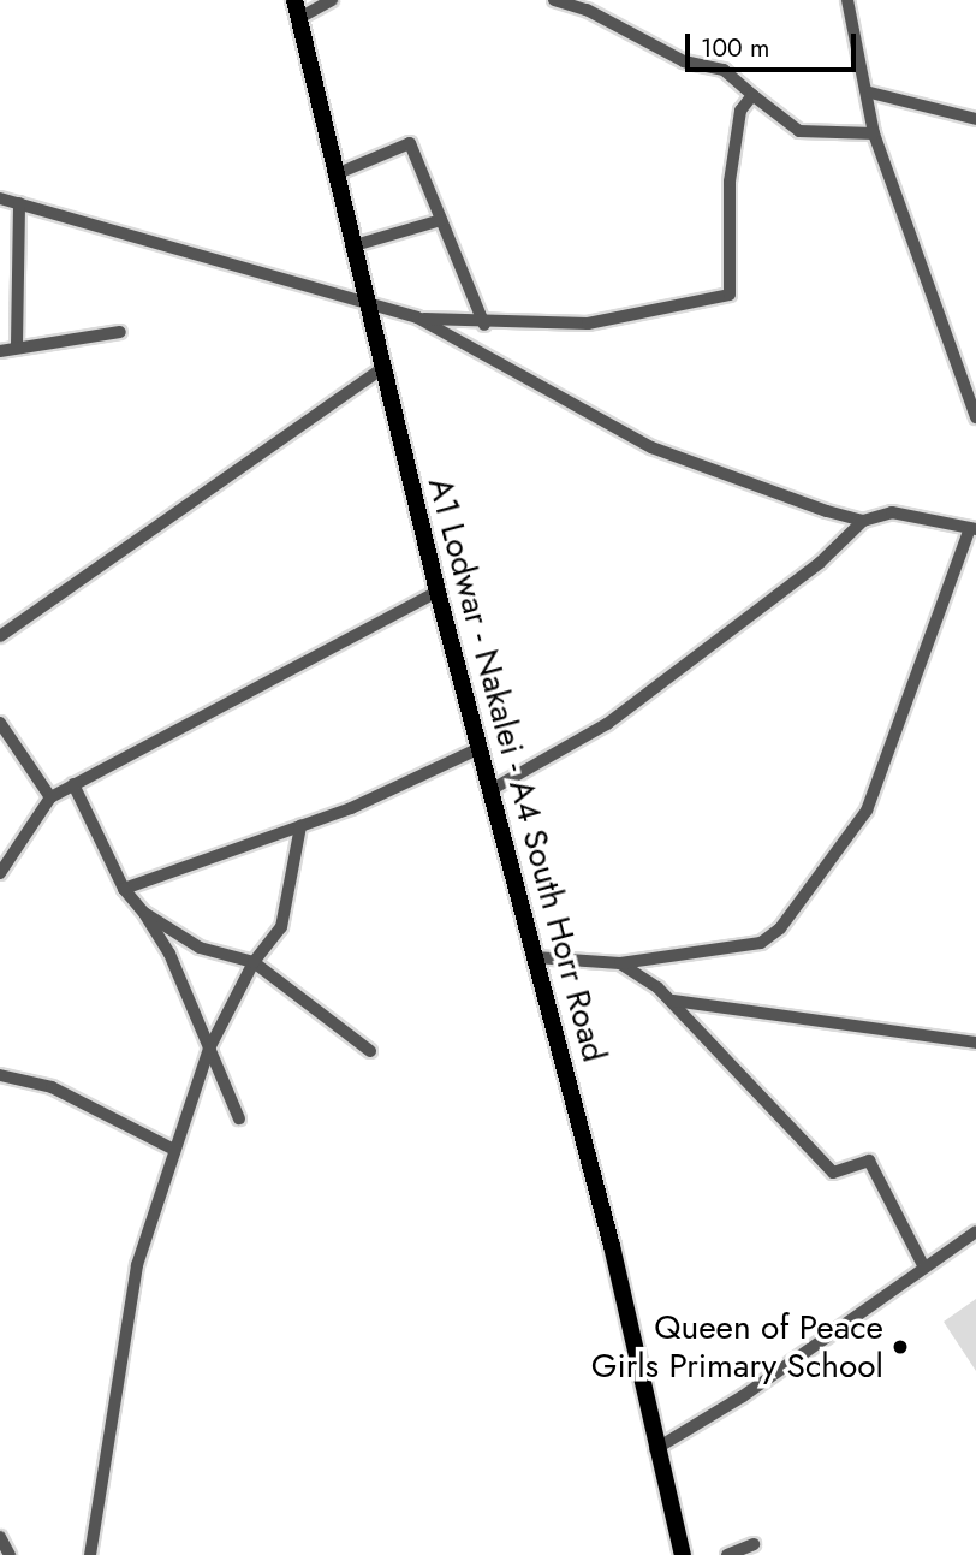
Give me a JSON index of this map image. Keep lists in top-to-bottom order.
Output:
{
  "streets": {
    "main road": ["A1 Lodwar - Nakalei - A4 South Horr Road"]
  },
  "places": ["Queen of Peace Girls Primary School"],
  "scale_bar": "100 m"
}
